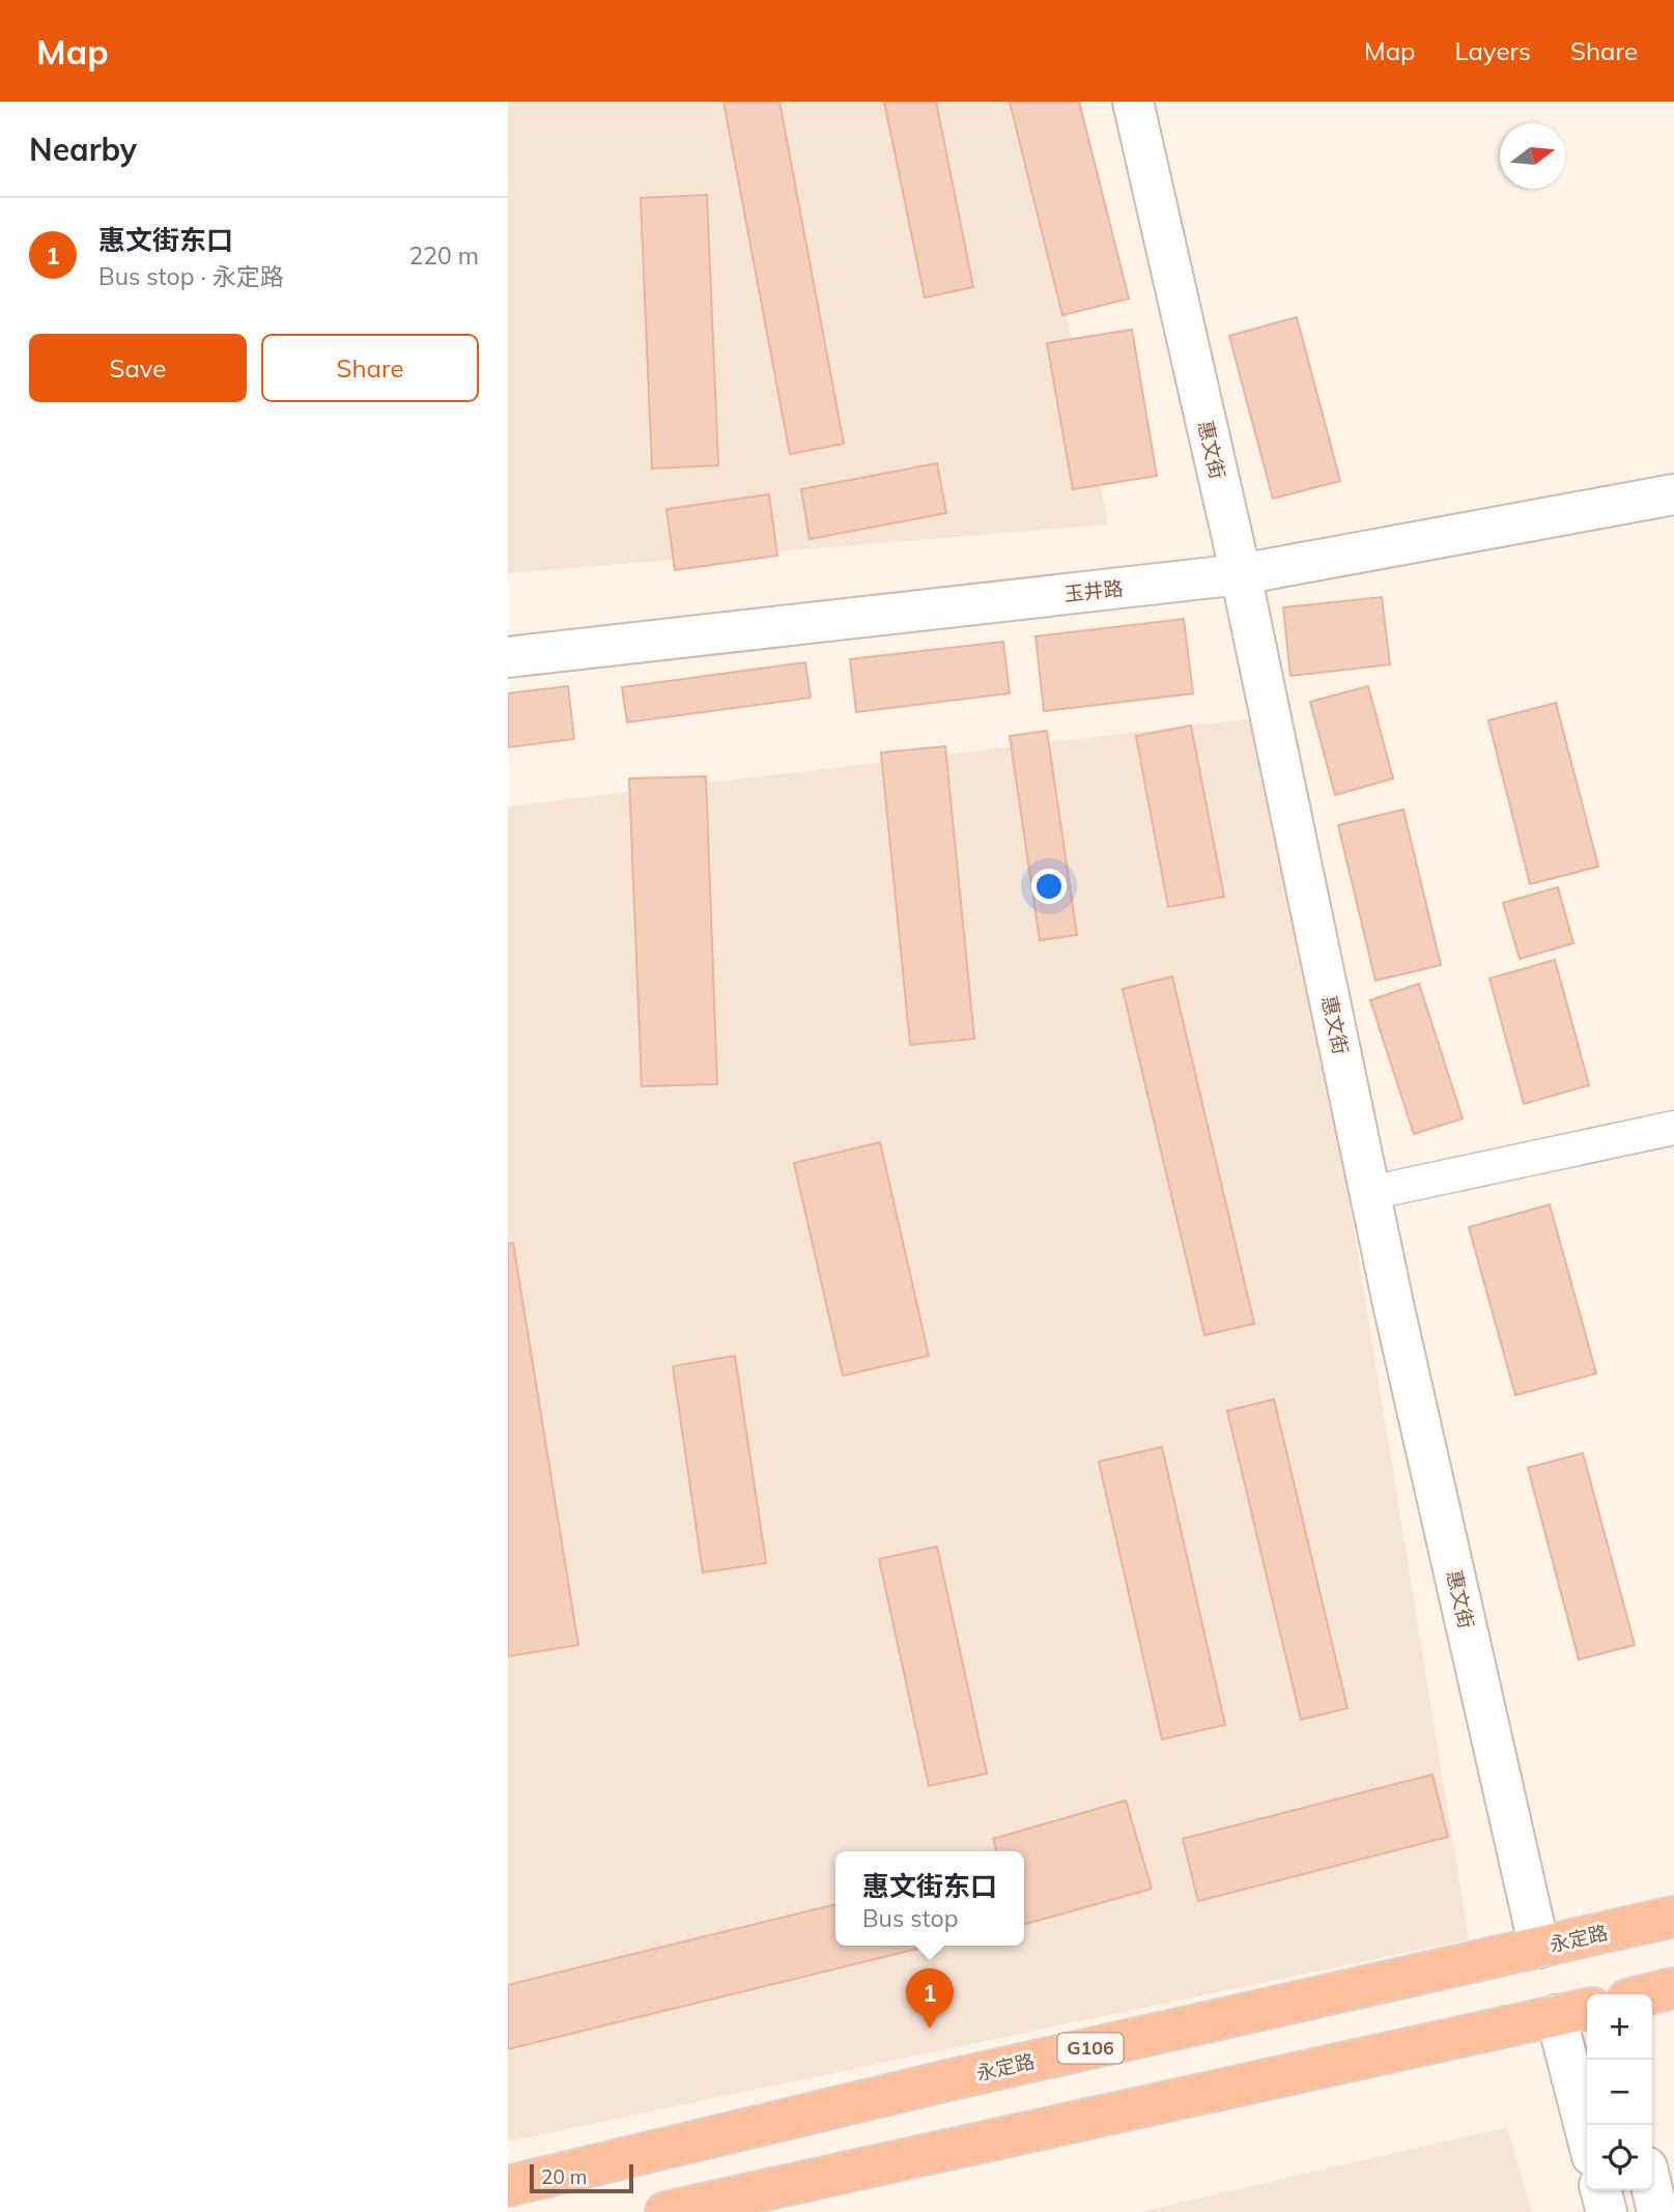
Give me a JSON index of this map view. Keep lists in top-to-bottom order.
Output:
{
  "streets": {
    "highway": ["永定路", "G106"],
    "street": ["惠文街", "玉井路"]
  },
  "crossings": [
    ["惠文街", "玉井路"],
    ["惠文街", "永定路"]
  ],
  "scale_bar": "20 m",
  "north": "right",
  "page": {
    "header": "Map",
    "nav": ["Map", "Layers", "Share"],
    "heading": "Nearby",
    "list": [
      {
        "mark": "1",
        "name": "惠文街东口",
        "note": "Bus stop · 永定路",
        "value": "220 m"
      }
    ],
    "buttons": ["Save", "Share"],
    "popup": ["惠文街东口", "Bus stop"],
    "pins": "1",
    "map_buttons": ["+", "−"],
    "scale": "20 m"
  }
}
